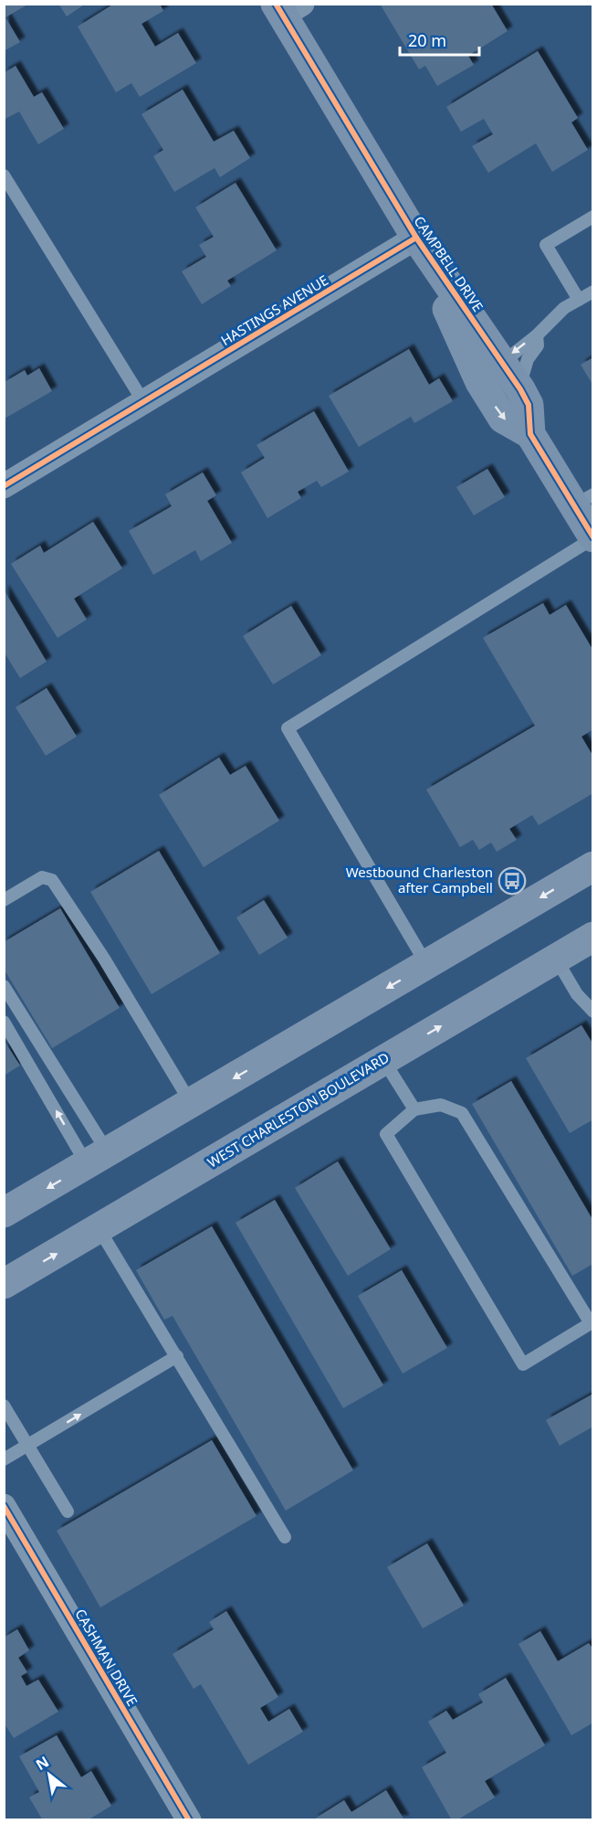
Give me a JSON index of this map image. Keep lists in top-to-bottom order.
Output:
{
  "streets": {
    "main road": ["WEST CHARLESTON BOULEVARD"],
    "street": ["CAMPBELL DRIVE", "HASTINGS AVENUE", "CASHMAN DRIVE"]
  },
  "crossings": [
    ["CAMPBELL DRIVE", "HASTINGS AVENUE"]
  ],
  "places": {
    "bus stop": ["Westbound Charleston after Campbell"]
  },
  "scale_bar": "20 m",
  "north": "top left"
}
